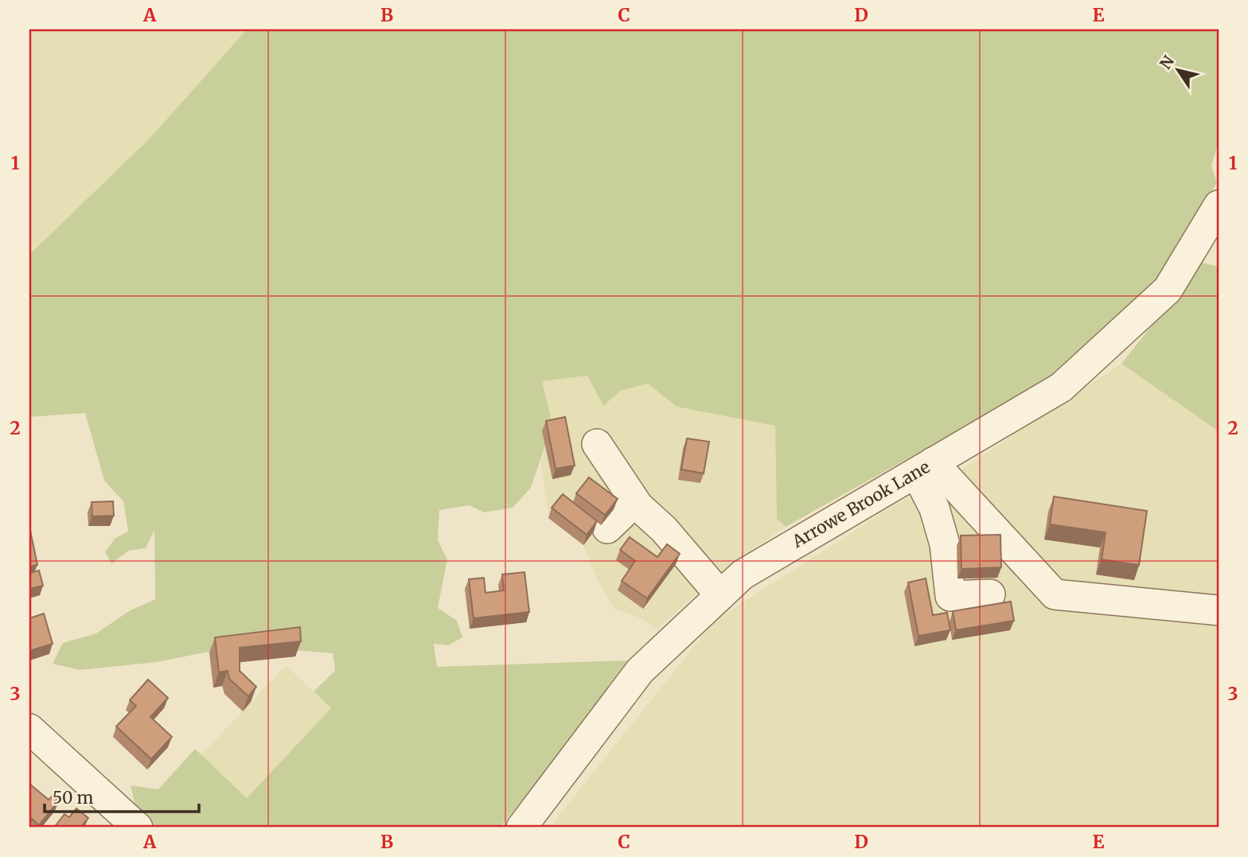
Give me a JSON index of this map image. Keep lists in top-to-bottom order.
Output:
{
  "streets": {
    "street": ["Arrowe Brook Lane"]
  },
  "scale_bar": "50 m",
  "north": "top left",
  "grid": {
    "columns": [
      "A",
      "B",
      "C",
      "D",
      "E"
    ],
    "rows": ["1", "2", "3"]
  }
}
